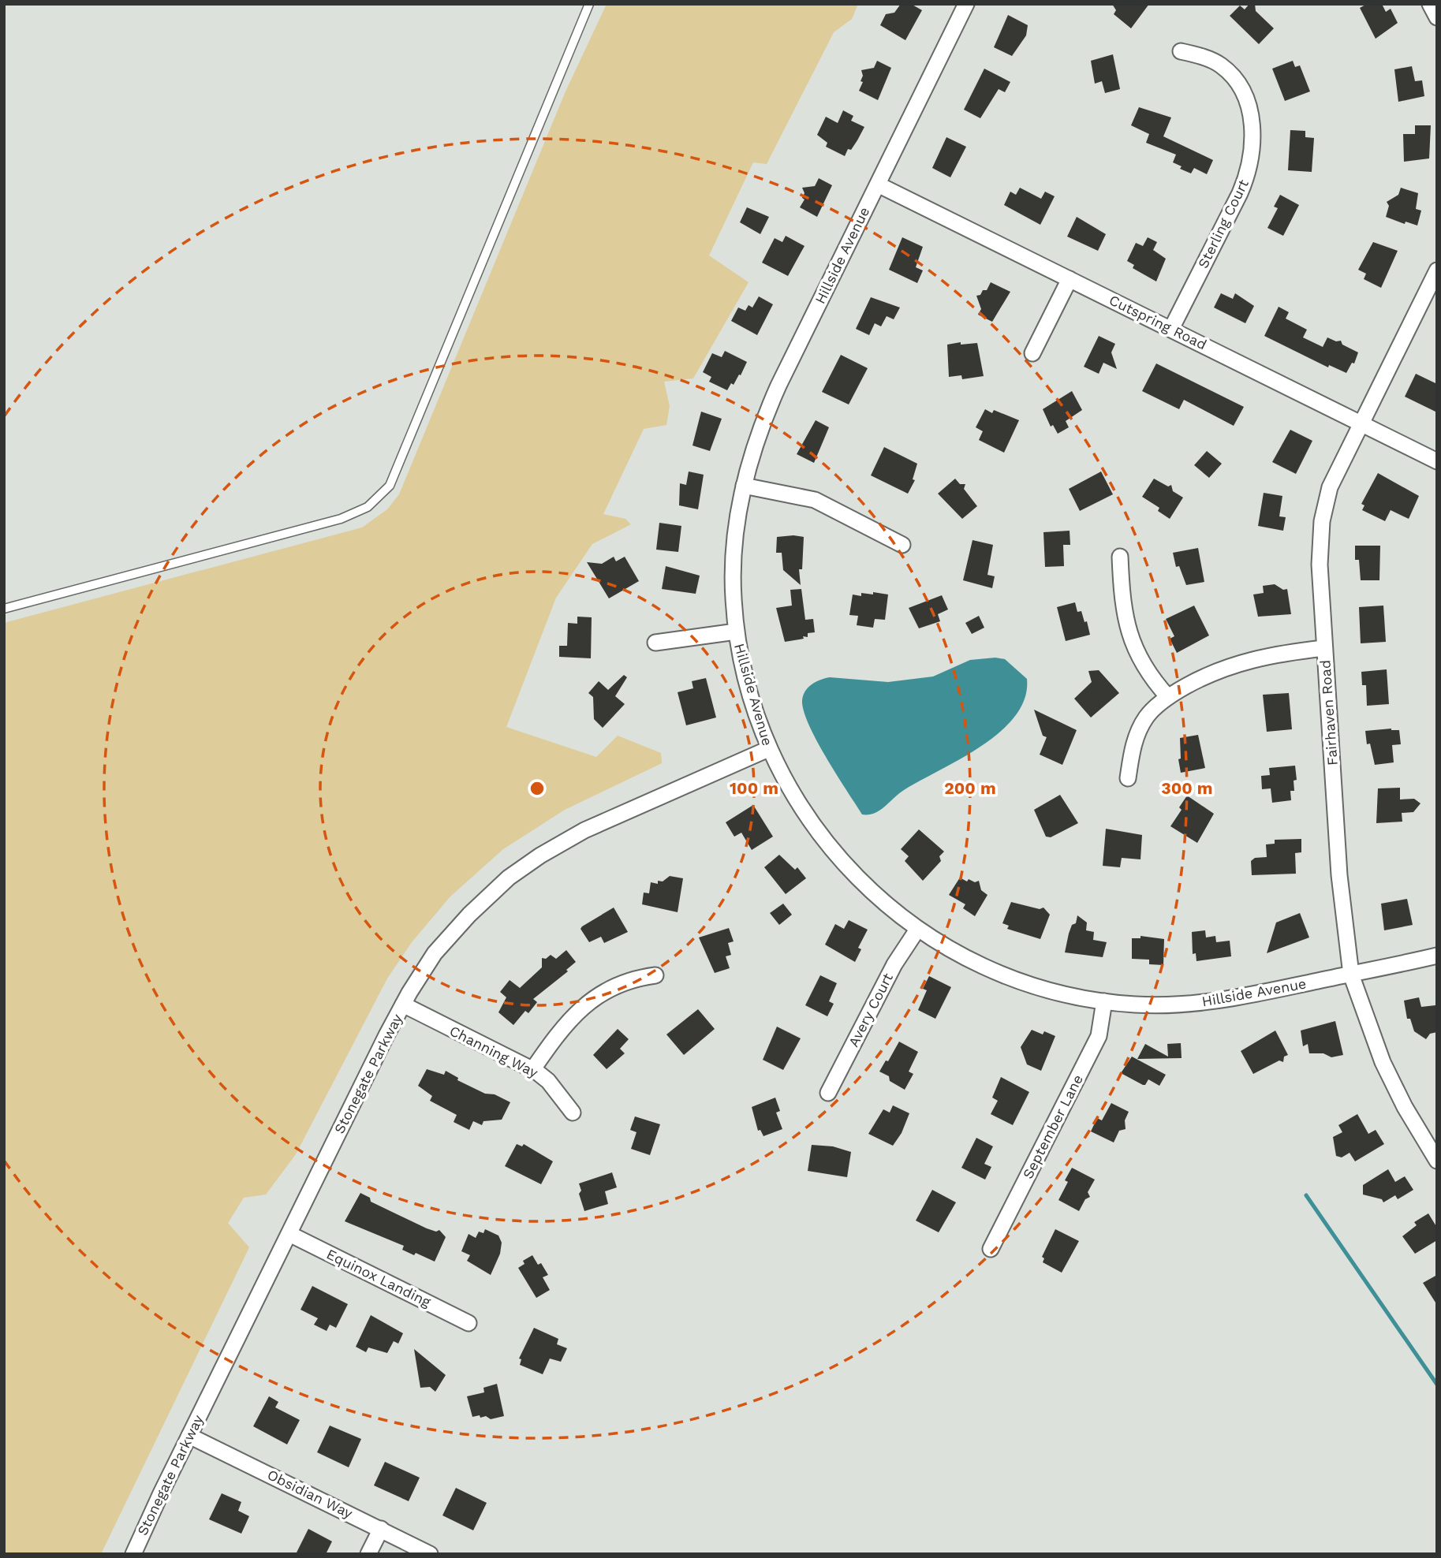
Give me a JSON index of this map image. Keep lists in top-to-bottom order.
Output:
{
  "streets": {
    "street": [
      "Sterling Court",
      "Hillside Avenue",
      "Cutspring Road",
      "Fairhaven Road",
      "Avery Court",
      "Channing Way",
      "Stonegate Parkway",
      "September Lane",
      "Equinox Landing",
      "Obsidian Way"
    ]
  },
  "crossings": [
    ["Sterling Court", "Cutspring Road"],
    ["Hillside Avenue", "Cutspring Road"],
    ["Hillside Avenue", "Fairhaven Road"],
    ["Hillside Avenue", "Avery Court"],
    ["Hillside Avenue", "Stonegate Parkway"],
    ["Hillside Avenue", "September Lane"],
    ["Cutspring Road", "Fairhaven Road"],
    ["Channing Way", "Stonegate Parkway"],
    ["Stonegate Parkway", "Equinox Landing"],
    ["Stonegate Parkway", "Obsidian Way"]
  ],
  "rings": ["100 m", "200 m", "300 m"]
}
